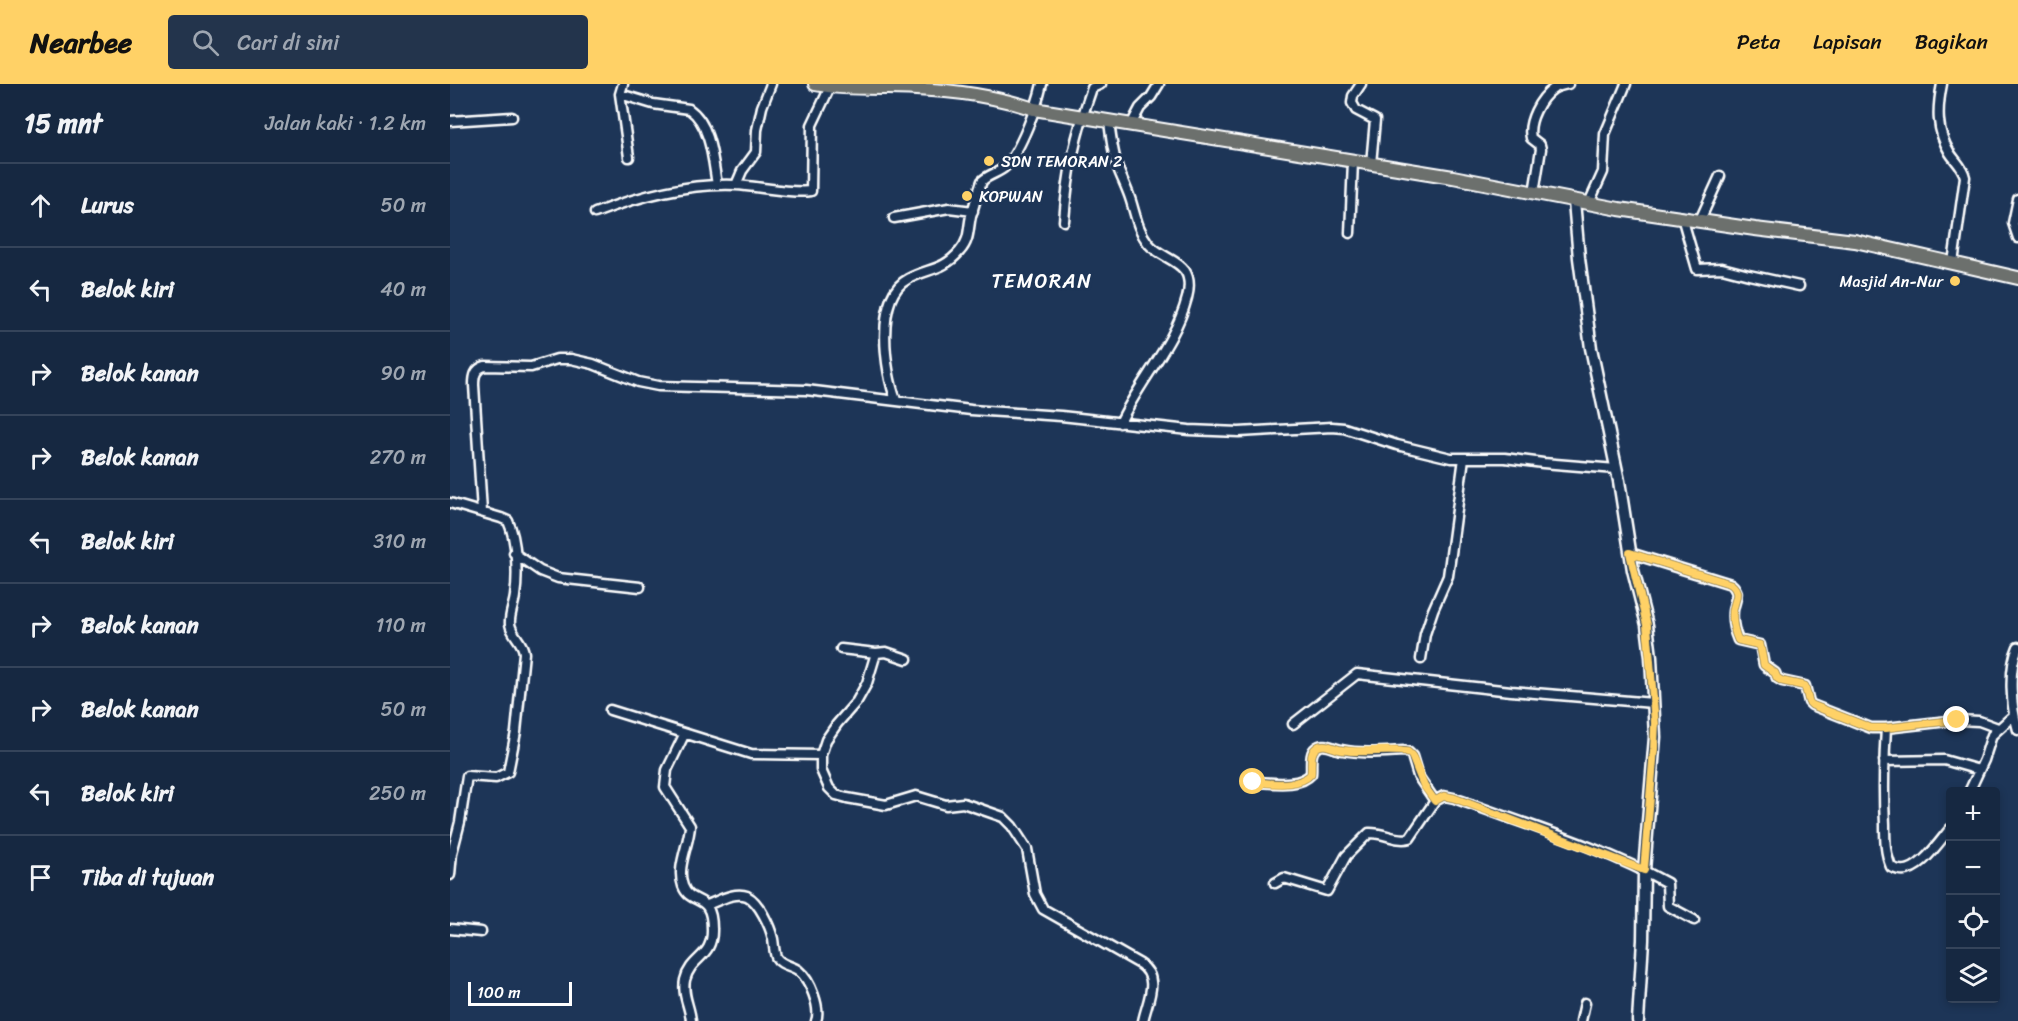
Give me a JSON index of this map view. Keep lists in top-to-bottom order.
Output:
{
  "districts": ["TEMORAN"],
  "places": ["SDN TEMORAN 2", "KOPWAN", "Masjid An-Nur"],
  "scale_bar": "100 m",
  "page": {
    "header": "Nearbee",
    "search": "Cari di sini",
    "nav": ["Peta", "Lapisan", "Bagikan"],
    "heading": ["15 mnt", "Jalan kaki · 1.2 km"],
    "list": [
      ["Lurus", "50 m"],
      ["Belok kiri", "40 m"],
      ["Belok kanan", "90 m"],
      ["Belok kanan", "270 m"],
      ["Belok kiri", "310 m"],
      ["Belok kanan", "110 m"],
      ["Belok kanan", "50 m"],
      ["Belok kiri", "250 m"],
      "Tiba di tujuan"
    ],
    "map_buttons": ["+", "−"],
    "scale": "100 m"
  }
}
